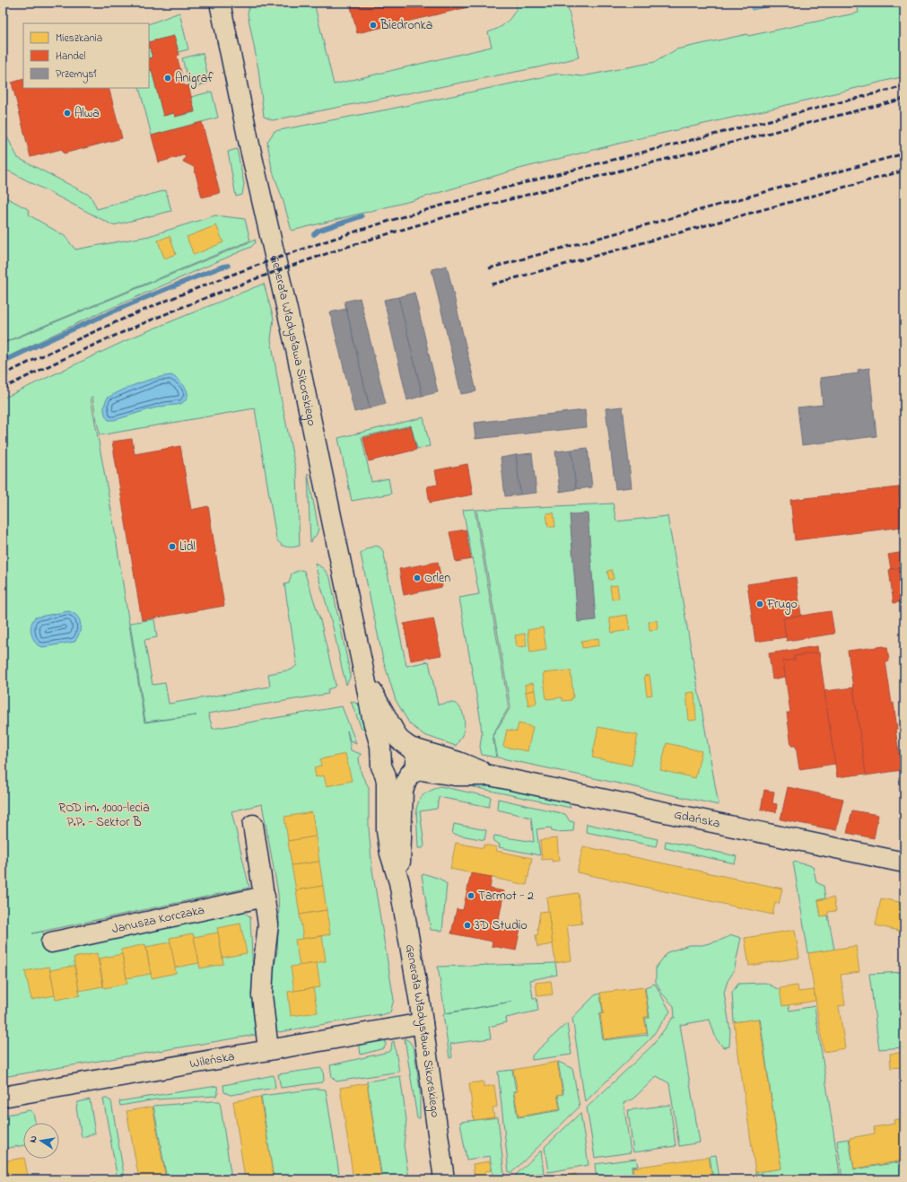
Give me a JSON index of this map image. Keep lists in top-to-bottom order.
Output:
{
  "streets": {
    "street": [
      "Generała Władysława Sikorskiego",
      "Gdańska",
      "Janusza Korczaka",
      "Wileńska"
    ]
  },
  "crossings": [
    ["Generała Władysława Sikorskiego", "Gdańska"],
    ["Generała Władysława Sikorskiego", "Wileńska"]
  ],
  "parks": ["ROD im. 1000-lecia P.P. - Sektor B"],
  "places": [
    "Biedronka",
    "Anigraf",
    "Alwa",
    "Lidl",
    "Orlen",
    "Frugo",
    "Tarmot - 2",
    "3D Studio"
  ],
  "legend": ["Mieszkania", "Handel", "Przemysł"],
  "north": "left"
}
